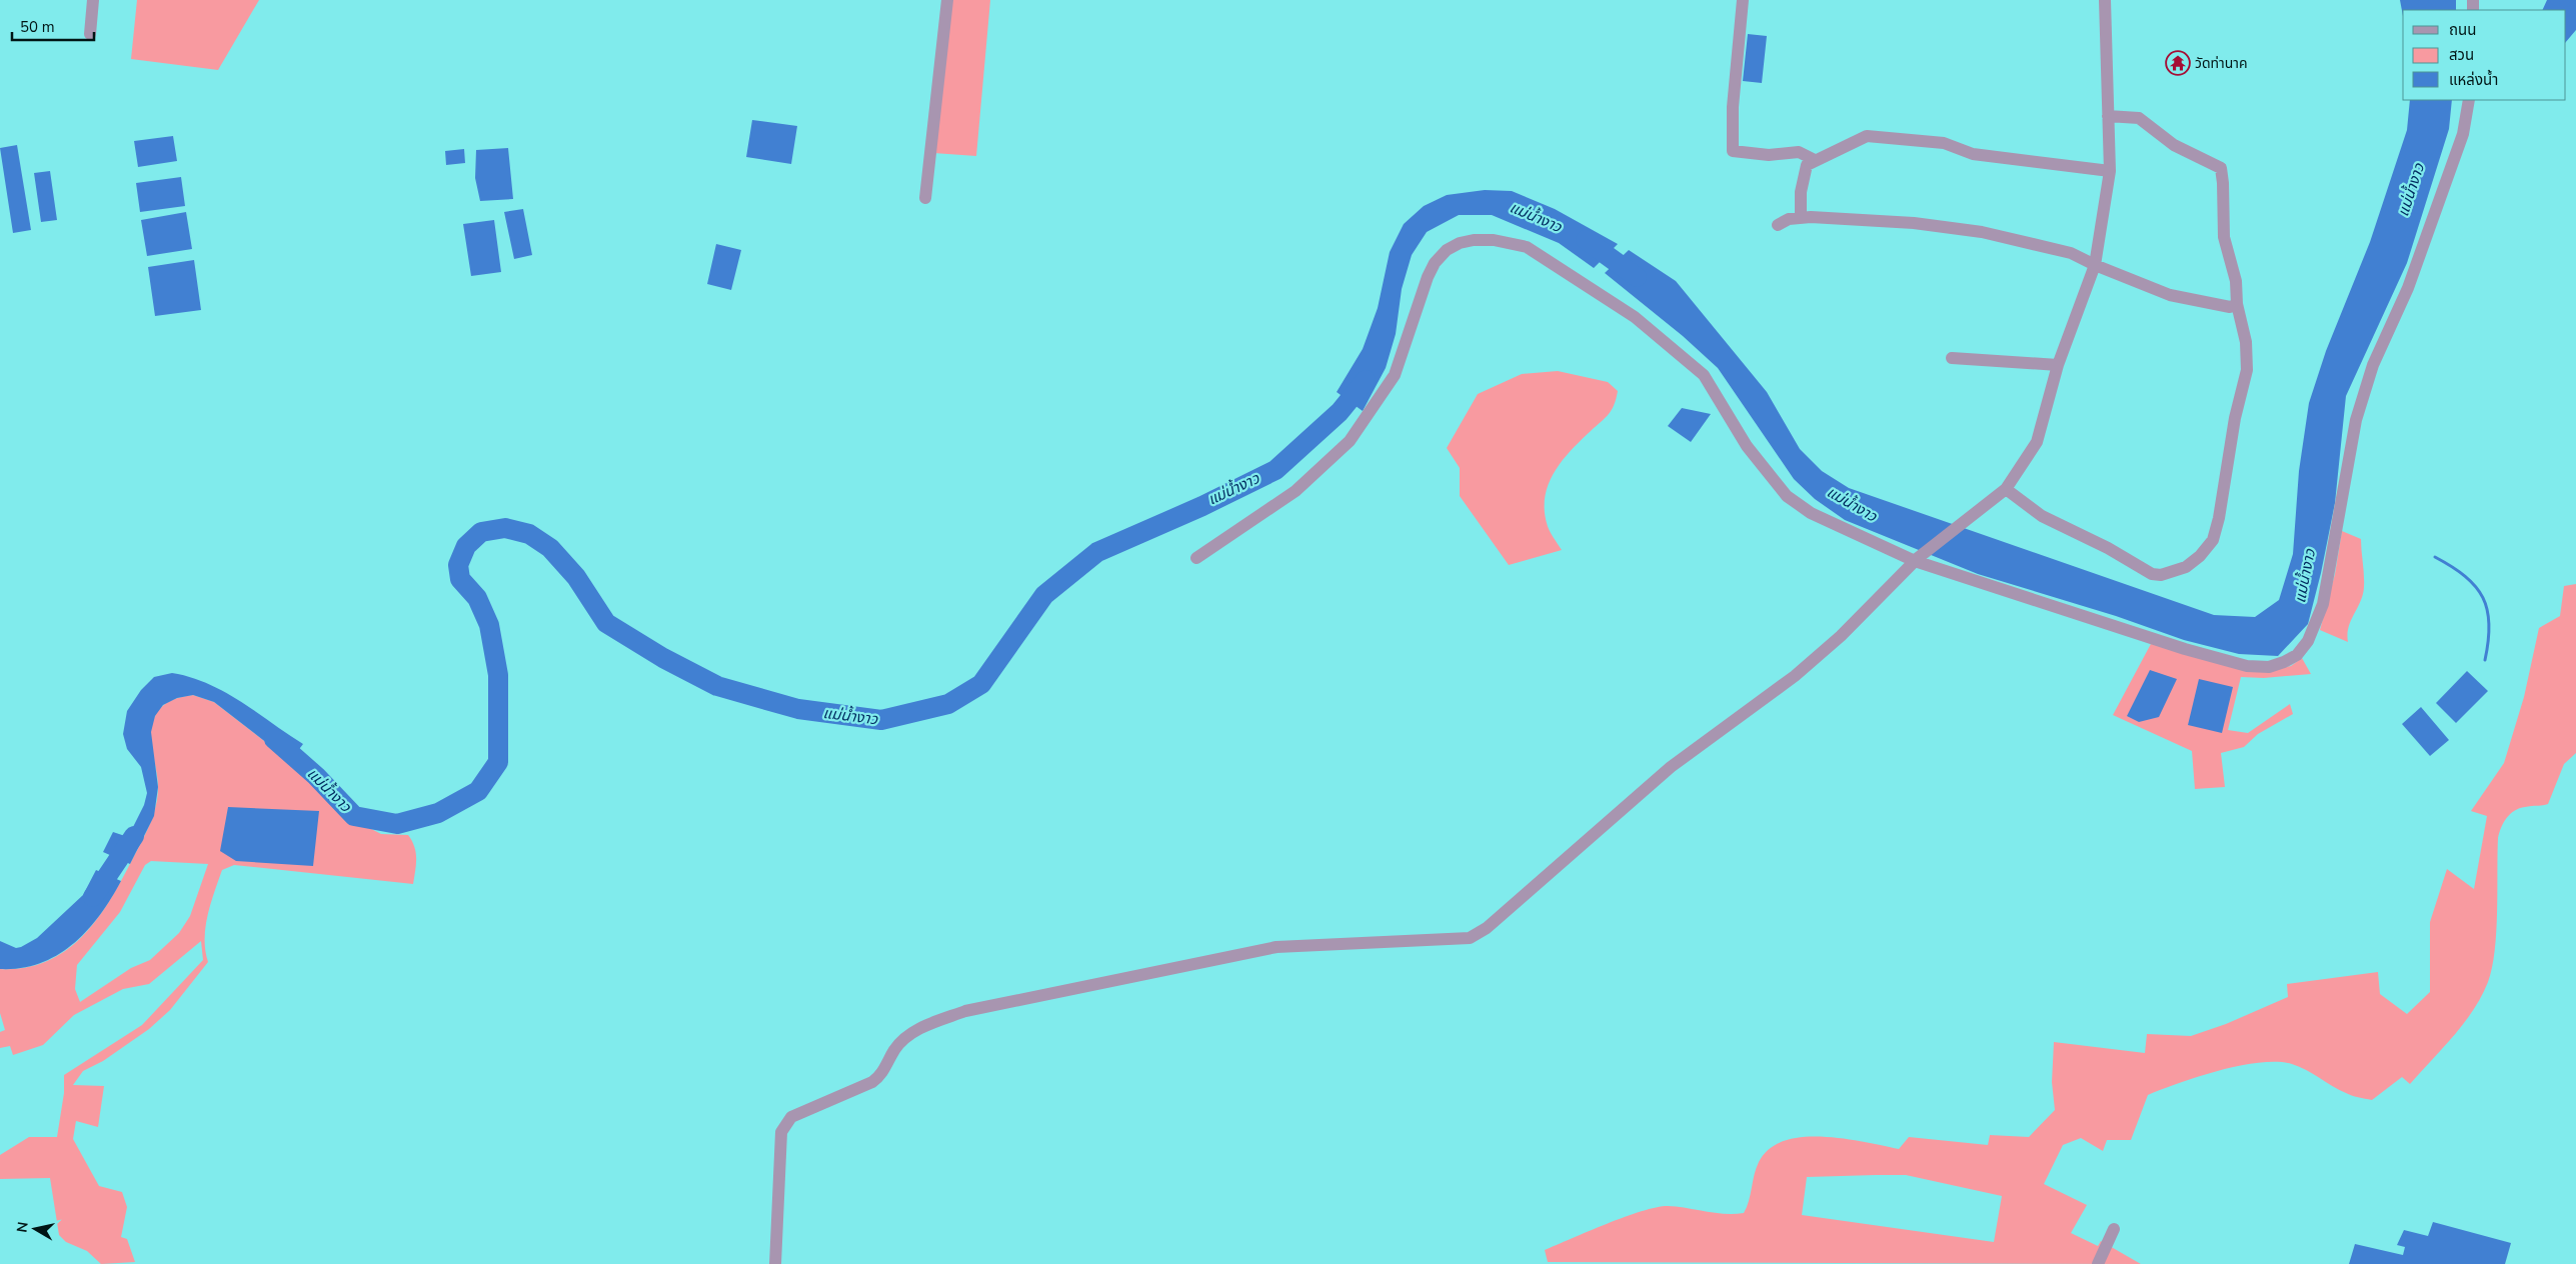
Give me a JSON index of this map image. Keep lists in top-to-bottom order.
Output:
{
  "water": ["แม่น้ำงาว"],
  "places": {
    "temple": ["วัดท่านาค"]
  },
  "legend": ["ถนน", "สวน", "แหล่งน้ำ"],
  "scale_bar": "50 m",
  "north": "left"
}
